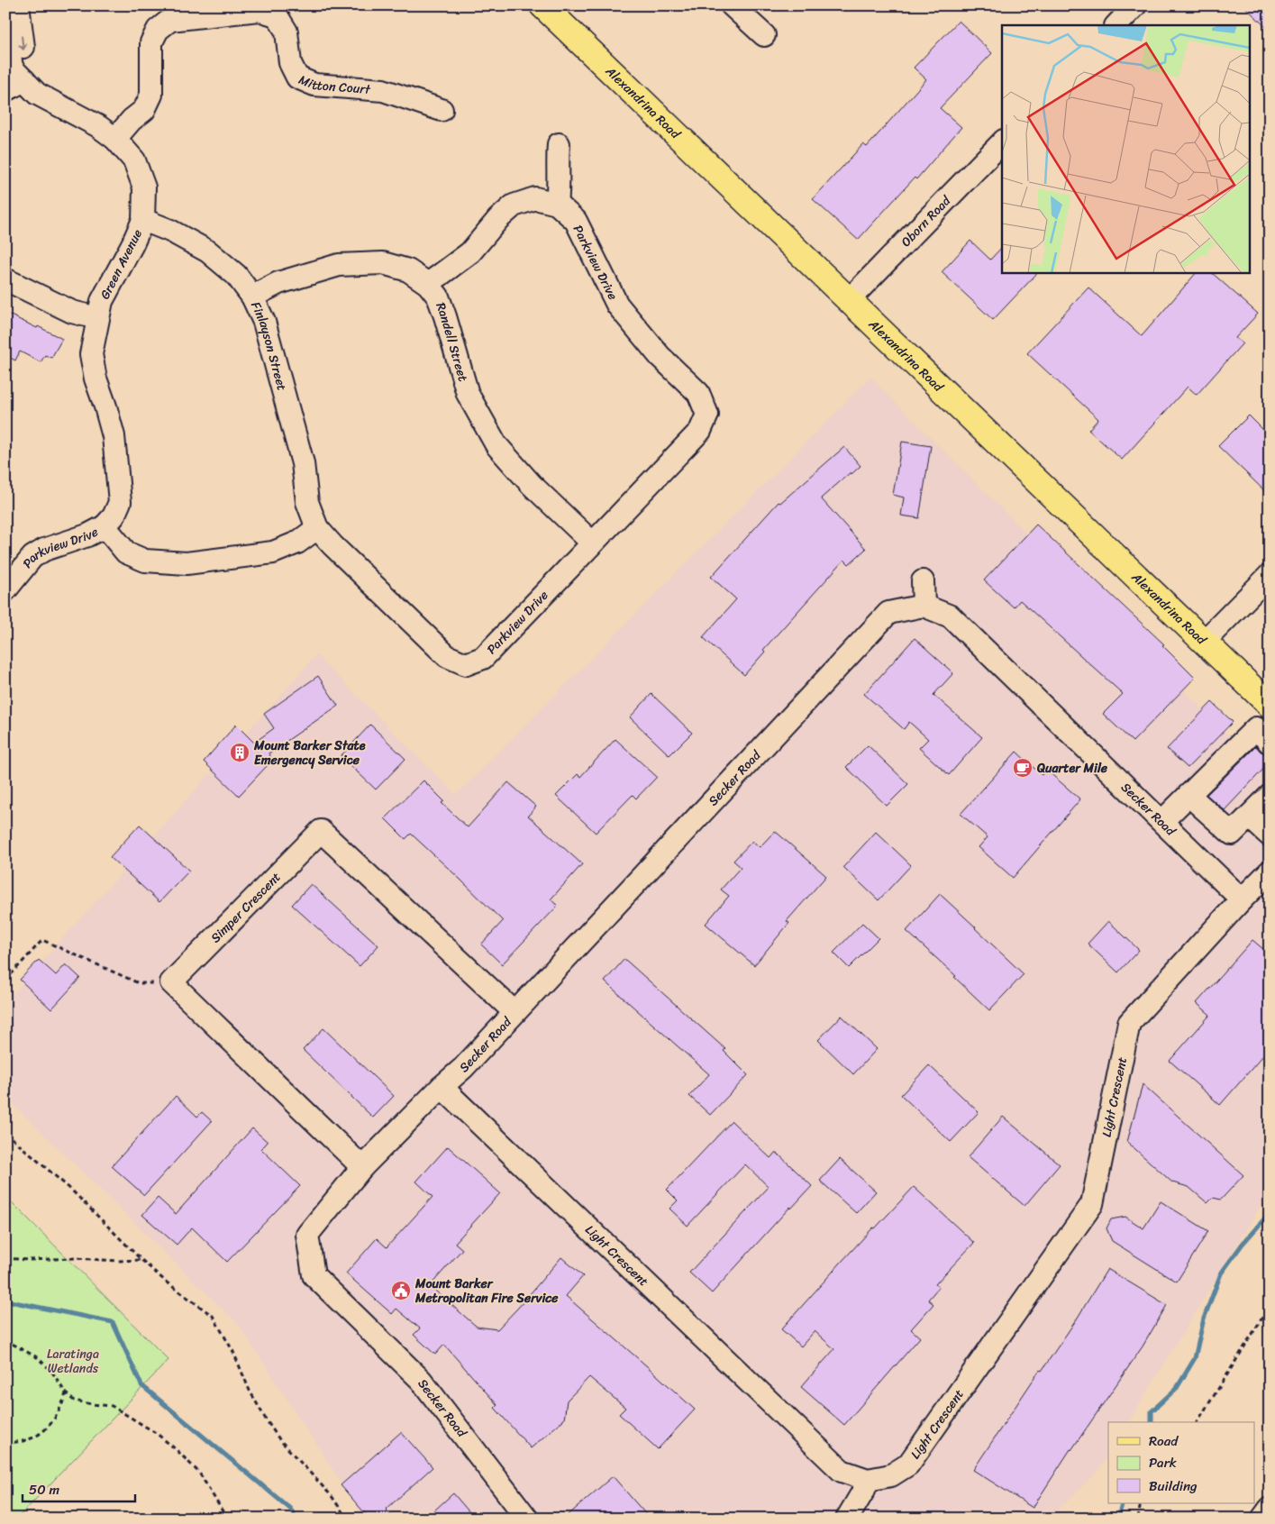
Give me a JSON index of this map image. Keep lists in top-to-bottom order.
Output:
{
  "streets": {
    "main road": ["Alexandrina Road"],
    "street": [
      "Mitton Court",
      "Oborn Road",
      "Parkview Drive",
      "Green Avenue",
      "Randell Street",
      "Finlayson Street",
      "Secker Road",
      "Simper Crescent",
      "Light Crescent"
    ]
  },
  "crossings": [
    ["Mitton Court", "Green Avenue"],
    ["Alexandrina Road", "Oborn Road"],
    ["Parkview Drive", "Green Avenue"],
    ["Parkview Drive", "Randell Street"],
    ["Parkview Drive", "Finlayson Street"],
    ["Green Avenue", "Finlayson Street"],
    ["Randell Street", "Finlayson Street"],
    ["Secker Road", "Simper Crescent"],
    ["Secker Road", "Light Crescent"]
  ],
  "parks": ["Laratinga Wetlands"],
  "places": {
    "building": ["Mount Barker State Emergency Service"],
    "cafe": ["Quarter Mile"],
    "public building": ["Mount Barker Metropolitan Fire Service"]
  },
  "legend": ["Road", "Park", "Building"],
  "scale_bar": "50 m"
}
